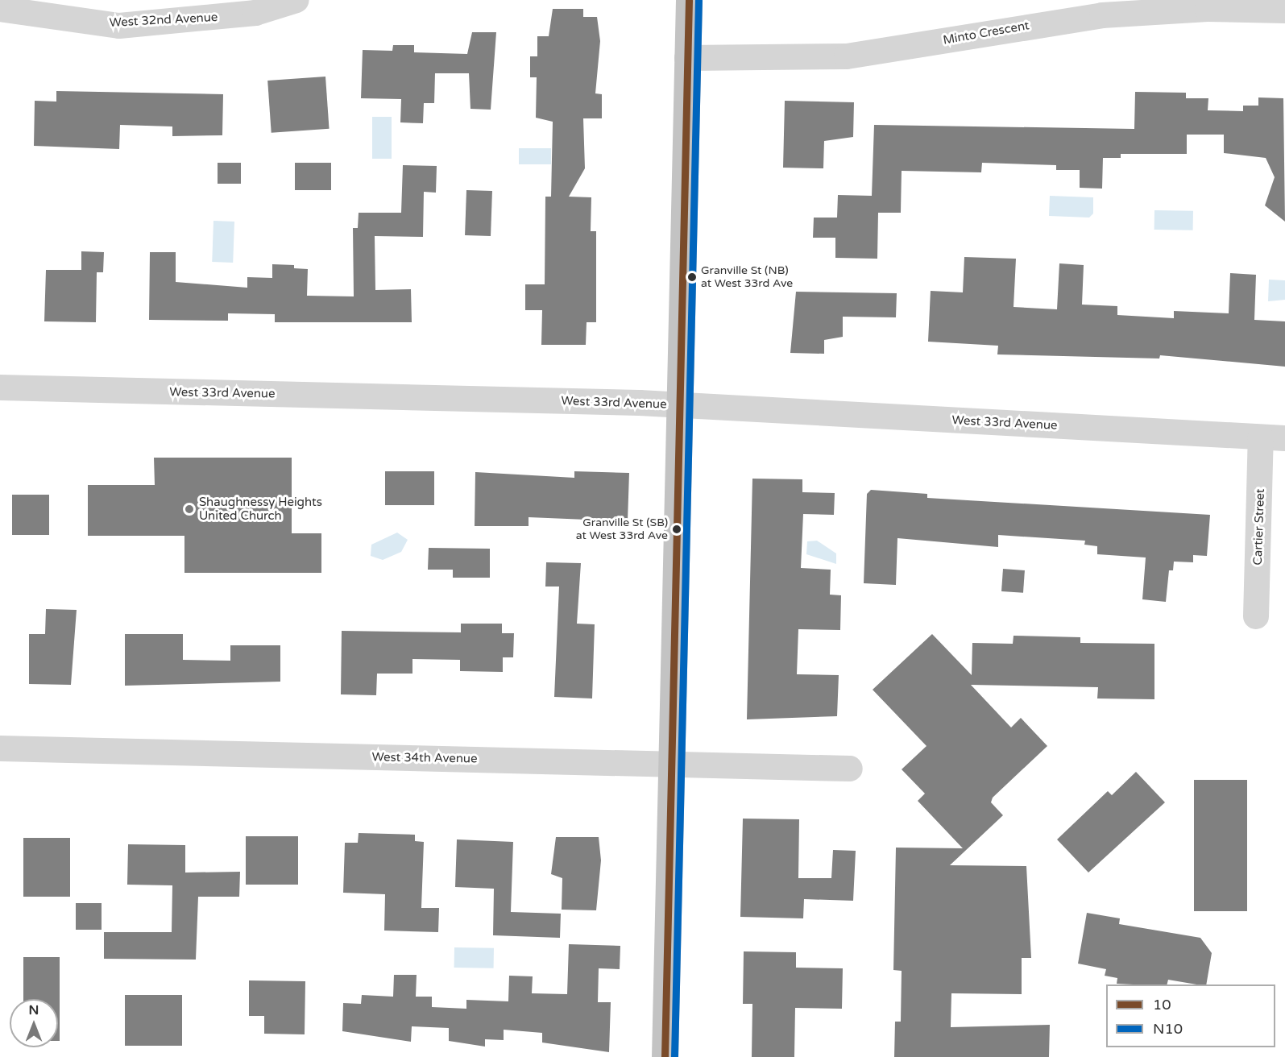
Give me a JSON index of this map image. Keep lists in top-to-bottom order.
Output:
{
  "streets": {
    "street": [
      "West 32nd Avenue",
      "Minto Crescent",
      "West 33rd Avenue",
      "Cartier Street",
      "West 34th Avenue"
    ]
  },
  "crossings": [
    ["West 33rd Avenue", "Cartier Street"]
  ],
  "places": ["Granville St (NB) at West 33rd Ave", "Shaughnessy Heights United Church", "Granville St (SB) at West 33rd Ave"],
  "lines": ["transit line 10", "transit line N10"],
  "legend": ["10", "N10"],
  "north": "top"
}
